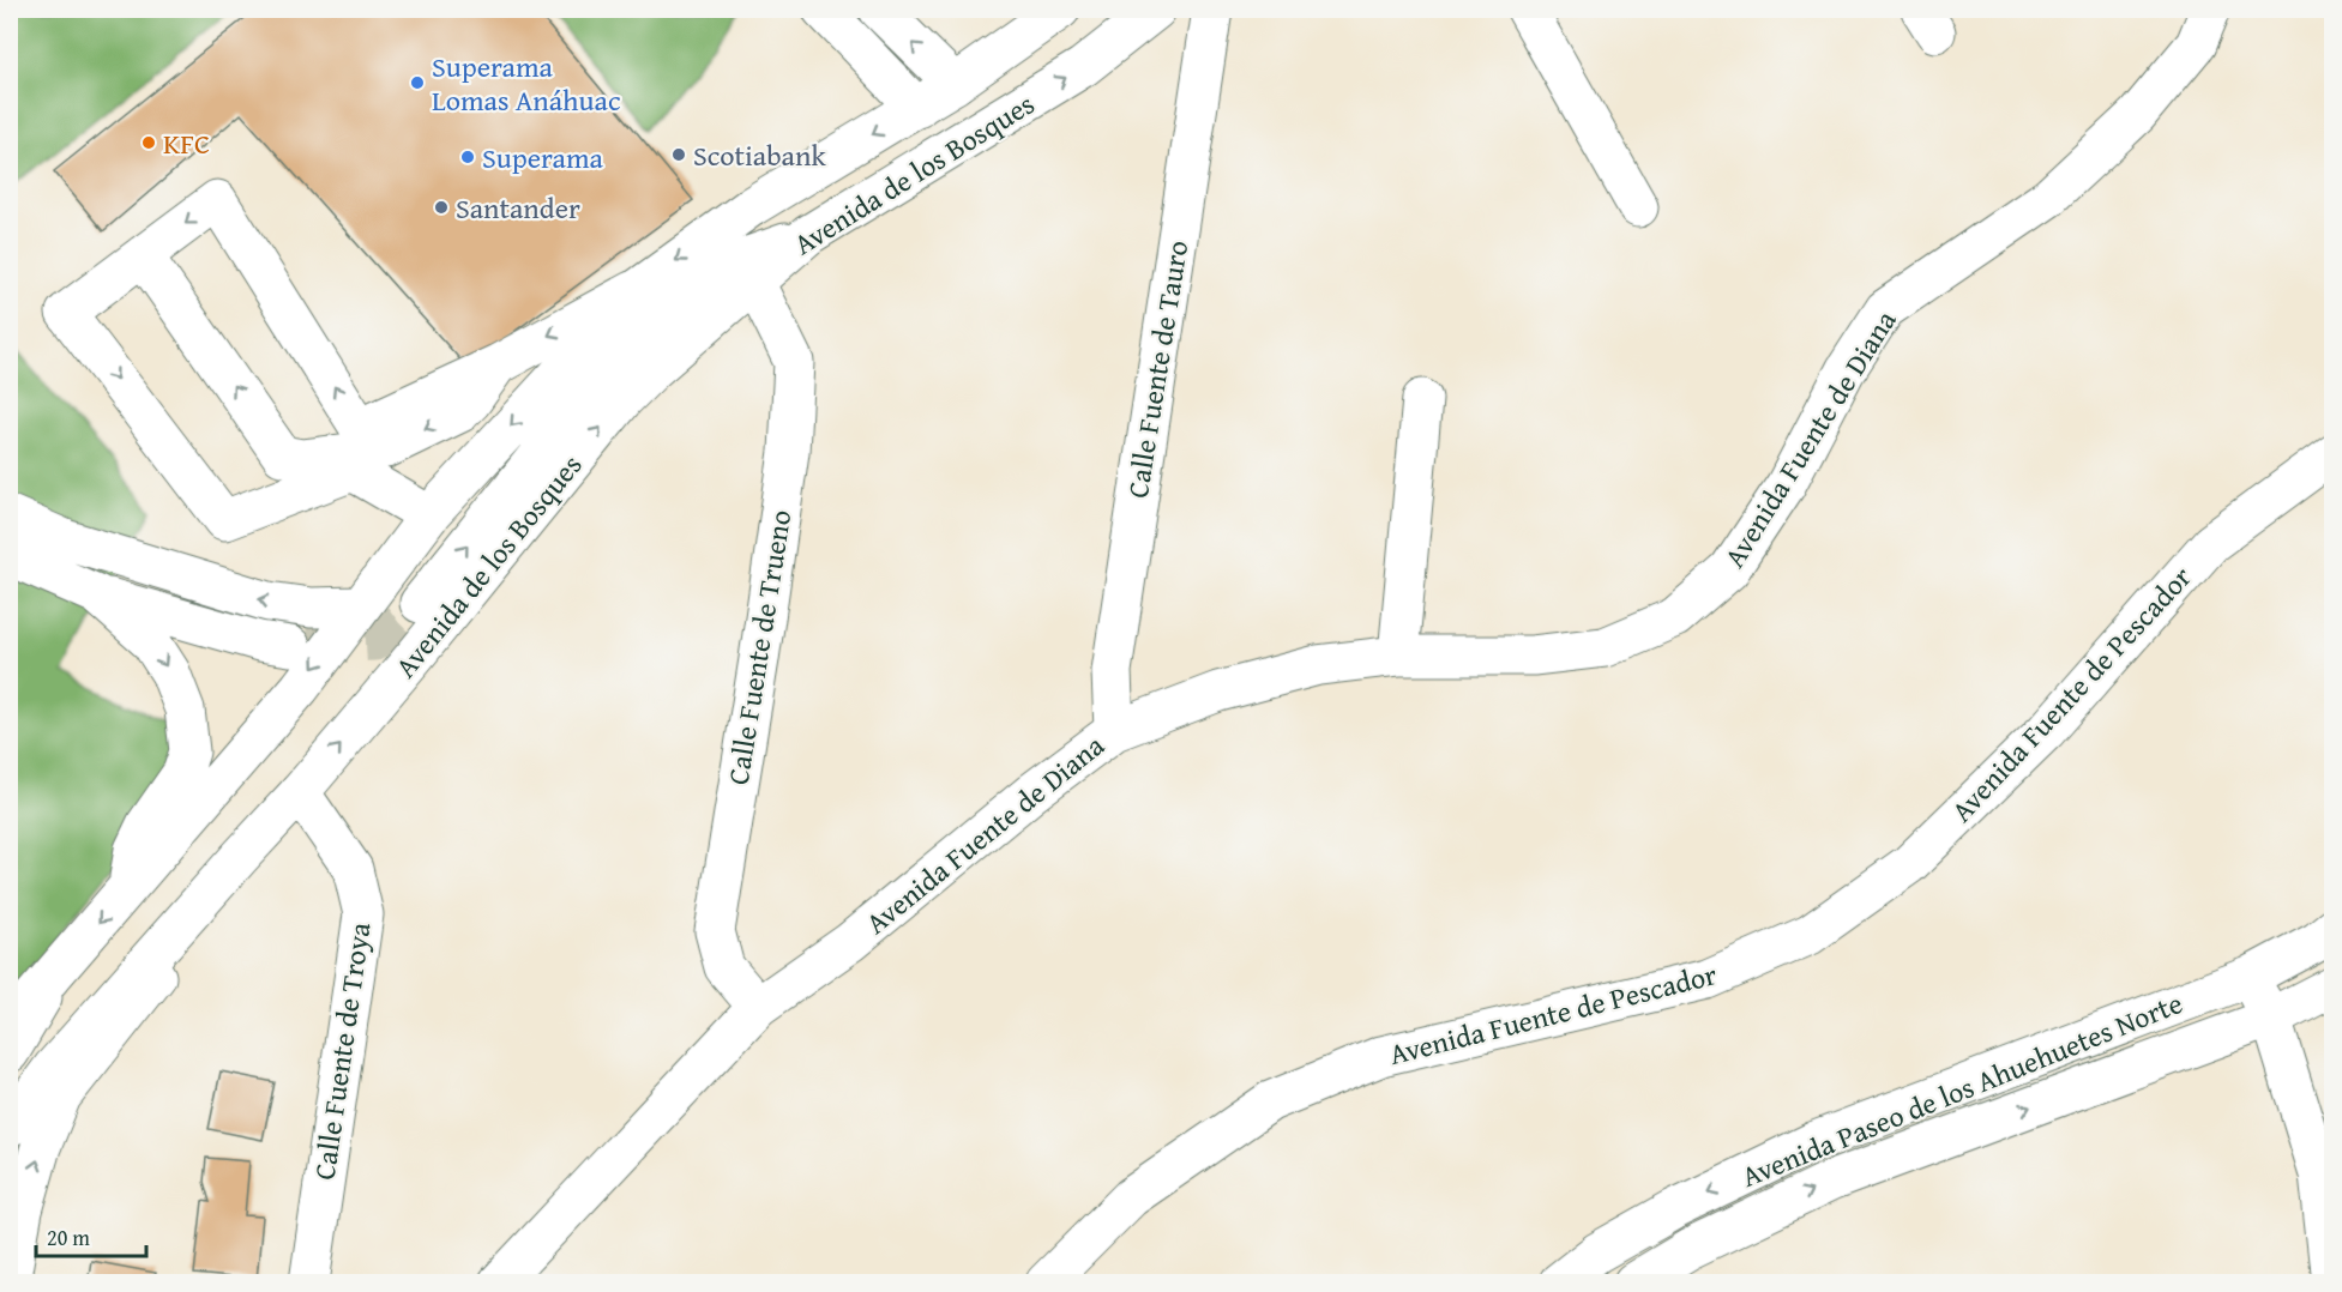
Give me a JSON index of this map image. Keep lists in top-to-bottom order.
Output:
{
  "streets": {
    "street": [
      "Avenida de los Bosques",
      "Calle Fuente de Tauro",
      "Avenida Fuente de Diana",
      "Calle Fuente de Trueno",
      "Avenida Fuente de Pescador",
      "Calle Fuente de Troya",
      "Avenida Paseo de los Ahuehuetes Norte"
    ]
  },
  "crossings": [
    ["Avenida de los Bosques", "Calle Fuente de Trueno"],
    ["Avenida de los Bosques", "Calle Fuente de Troya"],
    ["Calle Fuente de Tauro", "Avenida Fuente de Diana"],
    ["Avenida Fuente de Diana", "Calle Fuente de Trueno"]
  ],
  "places": [
    "Superama Lomas Anáhuac",
    "KFC",
    "Scotiabank",
    "Superama",
    "Santander"
  ],
  "scale_bar": "20 m"
}
